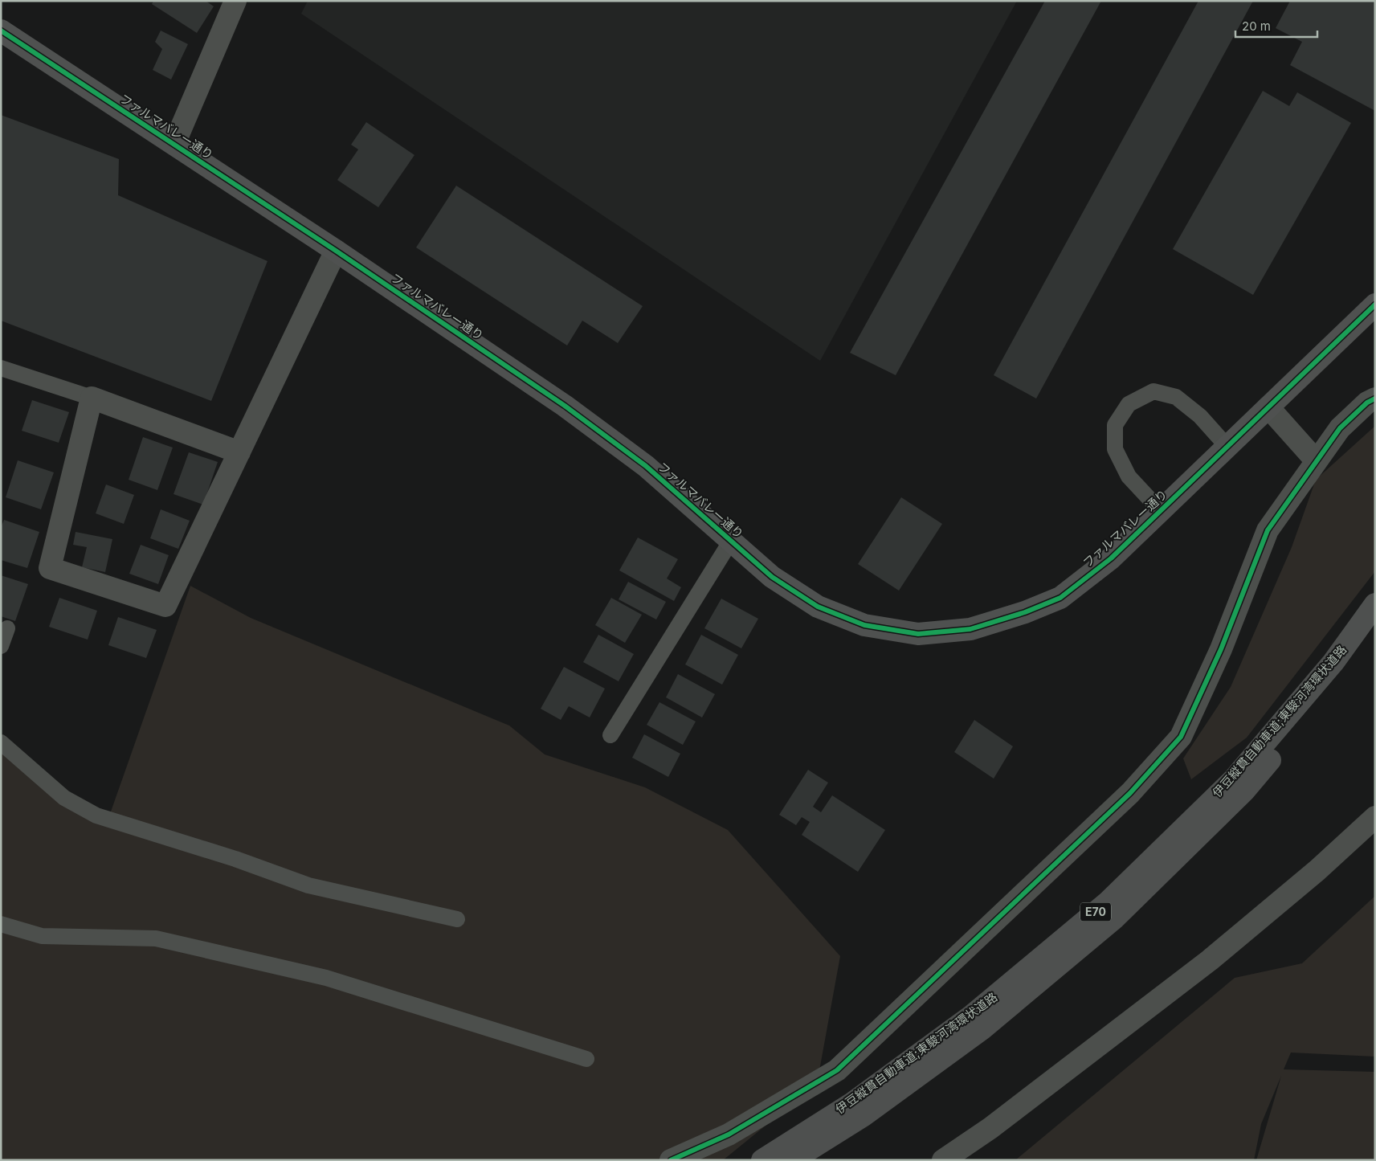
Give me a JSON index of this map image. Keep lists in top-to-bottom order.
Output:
{
  "streets": {
    "highway": ["伊豆縦貫自動車道;東駿河湾環状道路", "E70"],
    "street": ["ファルマバレー通り"]
  },
  "scale_bar": "20 m"
}
